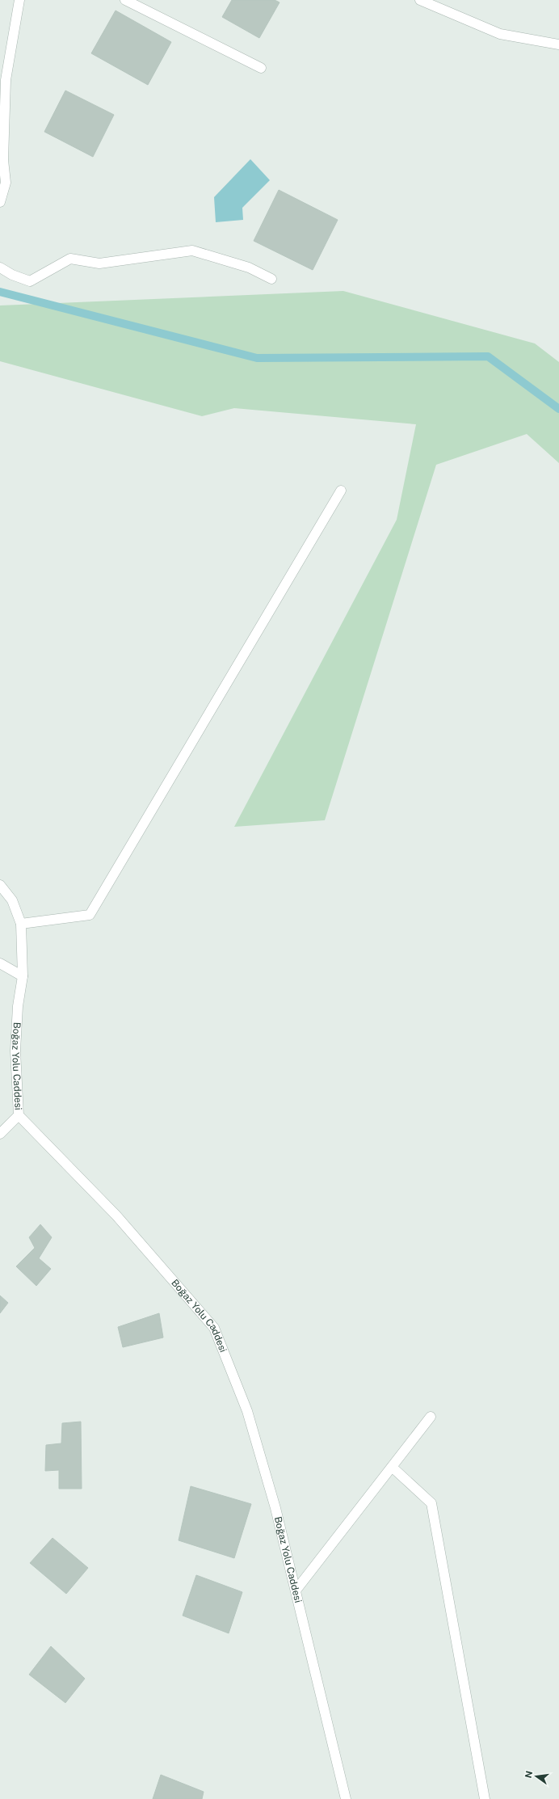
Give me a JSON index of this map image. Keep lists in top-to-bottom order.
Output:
{
  "streets": {
    "street": ["Boğaz Yolu Caddesi"]
  },
  "north": "left"
}
